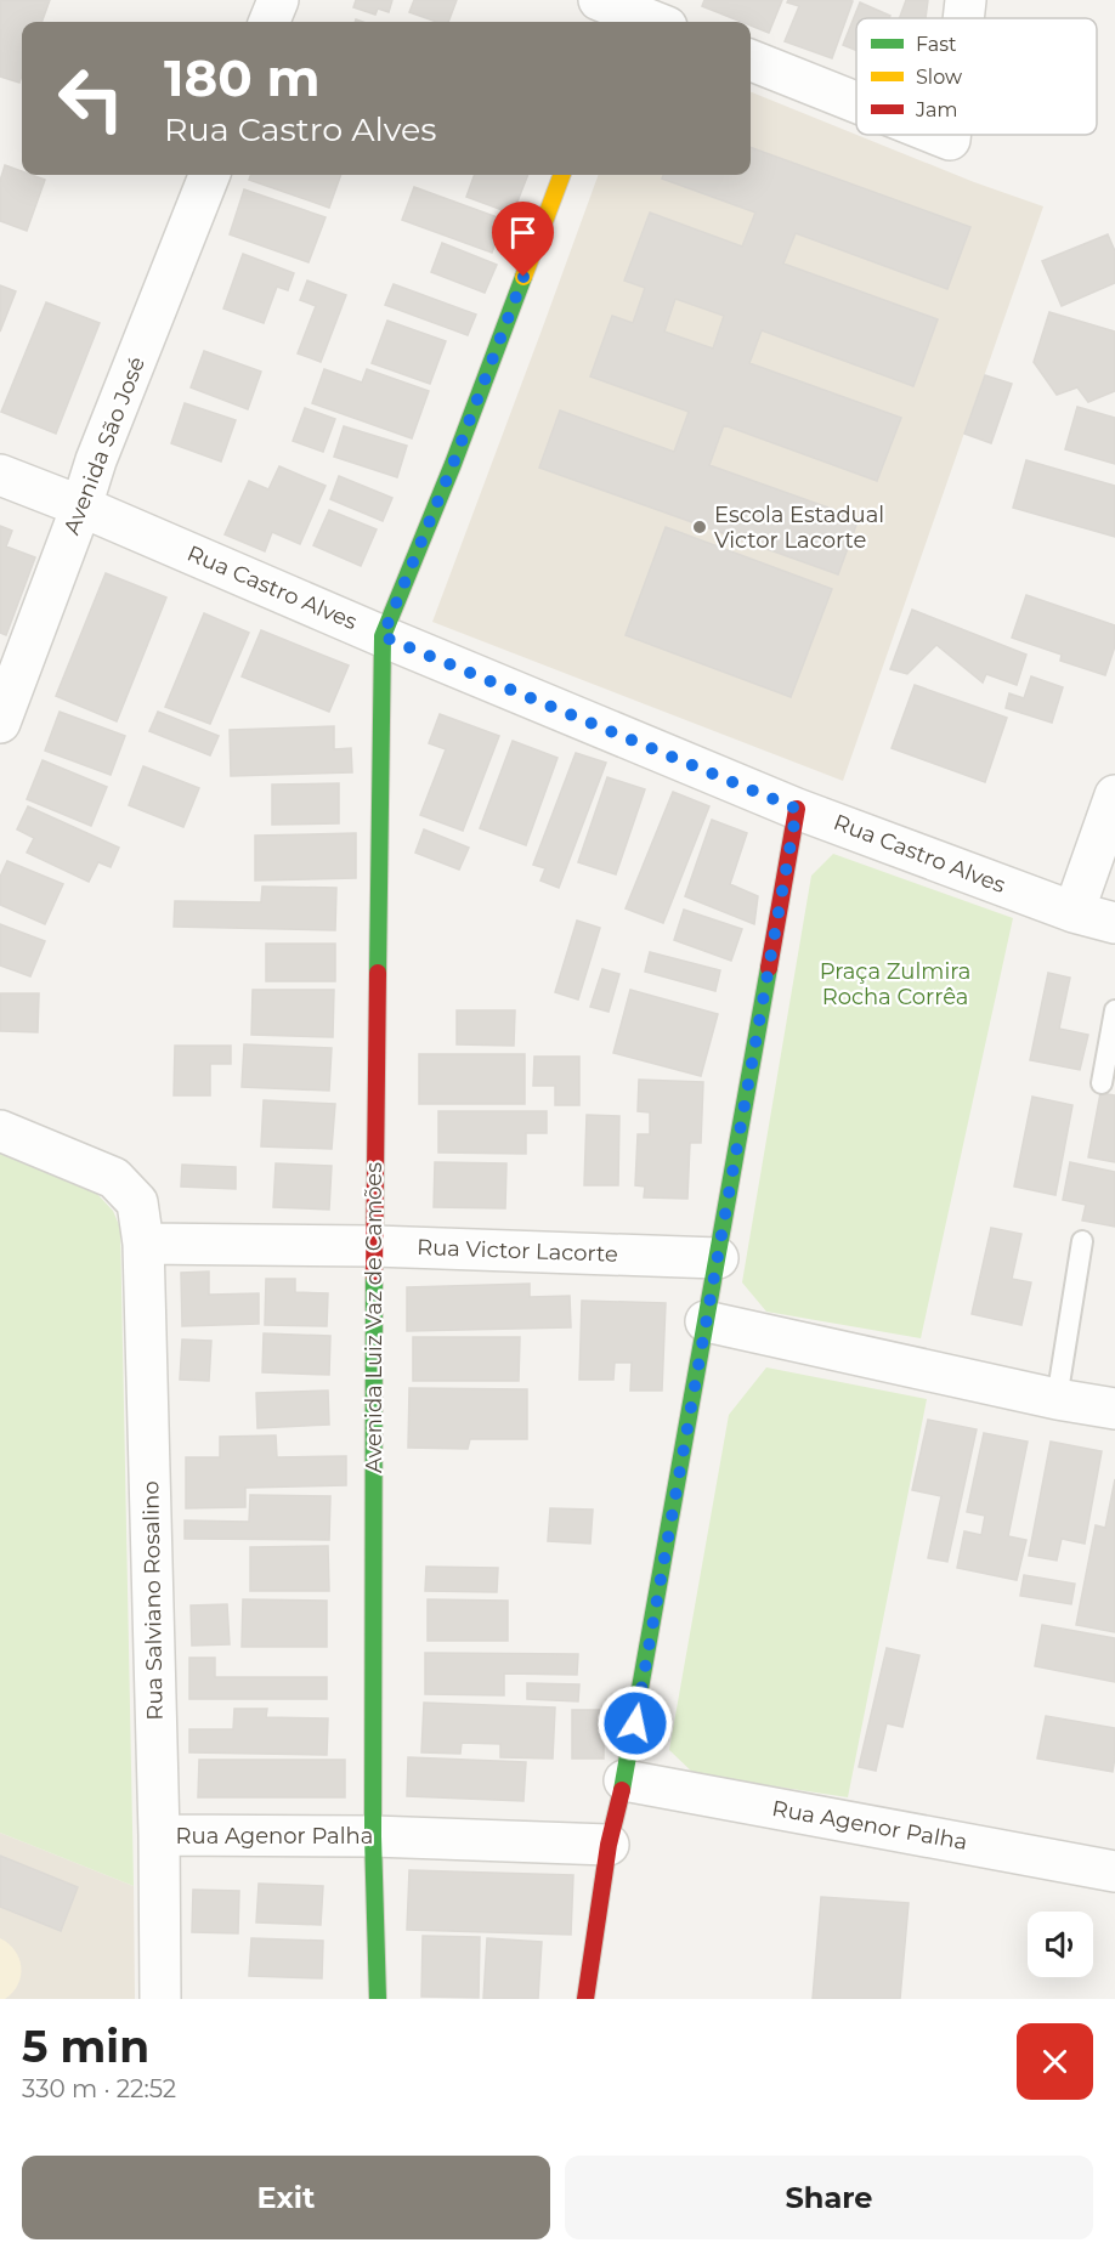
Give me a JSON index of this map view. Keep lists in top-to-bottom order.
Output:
{
  "streets": {
    "street": [
      "Avenida São José",
      "Rua Castro Alves",
      "Rua Victor Lacorte",
      "Avenida Luiz Vaz de Camões",
      "Rua Salviano Rosalino",
      "Rua Agenor Palha"
    ]
  },
  "crossings": [
    ["Avenida São José", "Rua Castro Alves"],
    ["Rua Castro Alves", "Avenida Luiz Vaz de Camões"],
    ["Rua Victor Lacorte", "Avenida Luiz Vaz de Camões"],
    ["Rua Victor Lacorte", "Rua Salviano Rosalino"],
    ["Avenida Luiz Vaz de Camões", "Rua Agenor Palha"],
    ["Rua Salviano Rosalino", "Rua Agenor Palha"]
  ],
  "parks": ["Praça Zulmira Rocha Corrêa"],
  "places": ["Escola Estadual Victor Lacorte"],
  "legend": ["Fast", "Slow", "Jam"],
  "page": {
    "turn": ["180 m", "Rua Castro Alves"],
    "heading": ["5 min", "330 m · 22:52"],
    "buttons": ["Exit", "Share"]
  }
}
